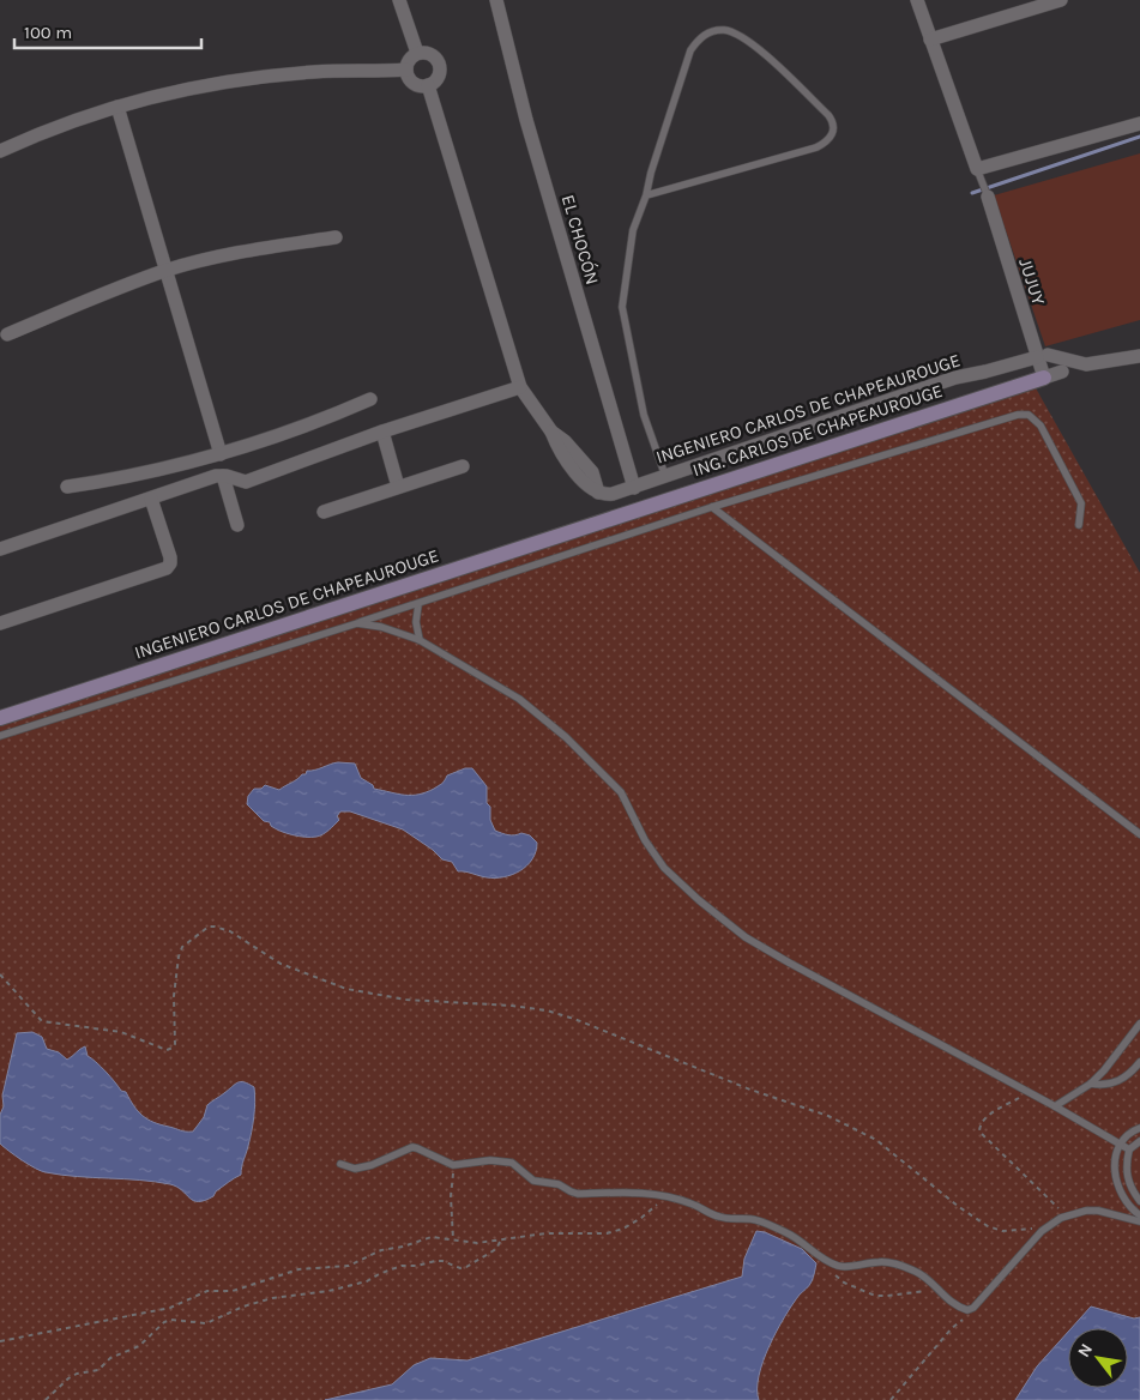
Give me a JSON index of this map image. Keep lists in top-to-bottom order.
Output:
{
  "streets": {
    "street": [
      "EL CHOCÓN",
      "JUJUY",
      "INGENIERO CARLOS DE CHAPEAUROUGE",
      "ING. CARLOS DE CHAPEAUROUGE"
    ]
  },
  "crossings": [
    ["EL CHOCÓN", "INGENIERO CARLOS DE CHAPEAUROUGE"],
    ["JUJUY", "INGENIERO CARLOS DE CHAPEAUROUGE"],
    ["JUJUY", "ING. CARLOS DE CHAPEAUROUGE"],
    ["INGENIERO CARLOS DE CHAPEAUROUGE", "ING. CARLOS DE CHAPEAUROUGE"]
  ],
  "scale_bar": "100 m",
  "north": "top left"
}
